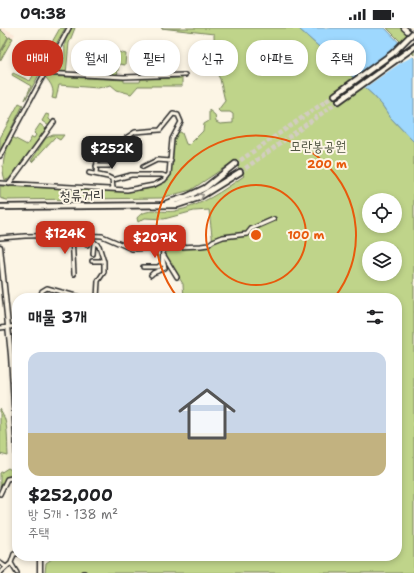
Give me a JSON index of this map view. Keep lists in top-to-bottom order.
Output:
{
  "streets": {
    "main road": ["청류거리"]
  },
  "parks": ["모란봉공원"],
  "page": {
    "status": "09:38",
    "chip": [
      "매매",
      "월세",
      "필터",
      "신규",
      "아파트",
      "주택"
    ],
    "price": ["$252K", "$124K", "$207K"],
    "heading": "매물 3개",
    "list": [
      {
        "name": "$252,000",
        "note": "방 5개 · 138 m² · 주택"
      }
    ]
  },
  "rings": ["200 m", "100 m"]
}
